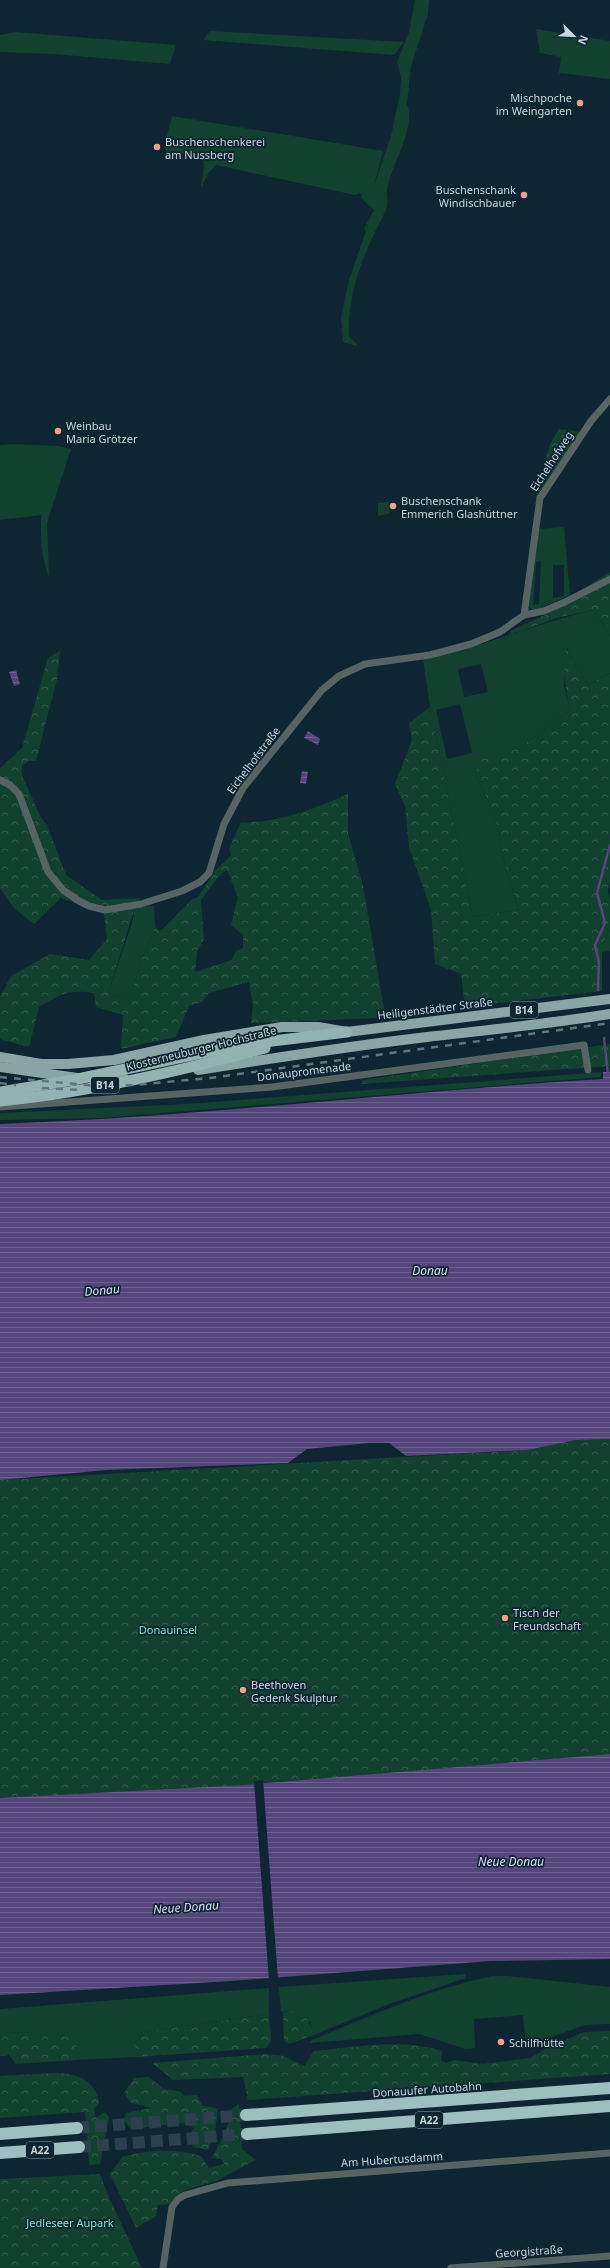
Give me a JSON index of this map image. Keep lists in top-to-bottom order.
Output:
{
  "streets": {
    "highway": [
      "Heiligenstädter Straße",
      "B14",
      "Klosterneuburger Hochstraße",
      "Donauufer Autobahn",
      "A22"
    ],
    "street": [
      "Eichelhofweg",
      "Eichelhofstraße",
      "Donaupromenade",
      "Am Hubertusdamm",
      "Georgistraße"
    ]
  },
  "crossings": [
    ["Eichelhofweg", "Eichelhofstraße"],
    ["Heiligenstädter Straße", "Klosterneuburger Hochstraße"]
  ],
  "water": ["Donau", "Neue Donau"],
  "parks": ["Donauinsel", "Jedleseer Aupark"],
  "places": [
    "Mischpoche im Weingarten",
    "Buschenschenkerei am Nussberg",
    "Buschenschank Windischbauer",
    "Weinbau Maria Grötzer",
    "Buschenschank Emmerich Glashüttner",
    "Tisch der Freundschaft",
    "Beethoven Gedenk Skulptur",
    "Schilfhütte"
  ],
  "north": "bottom right"
}
